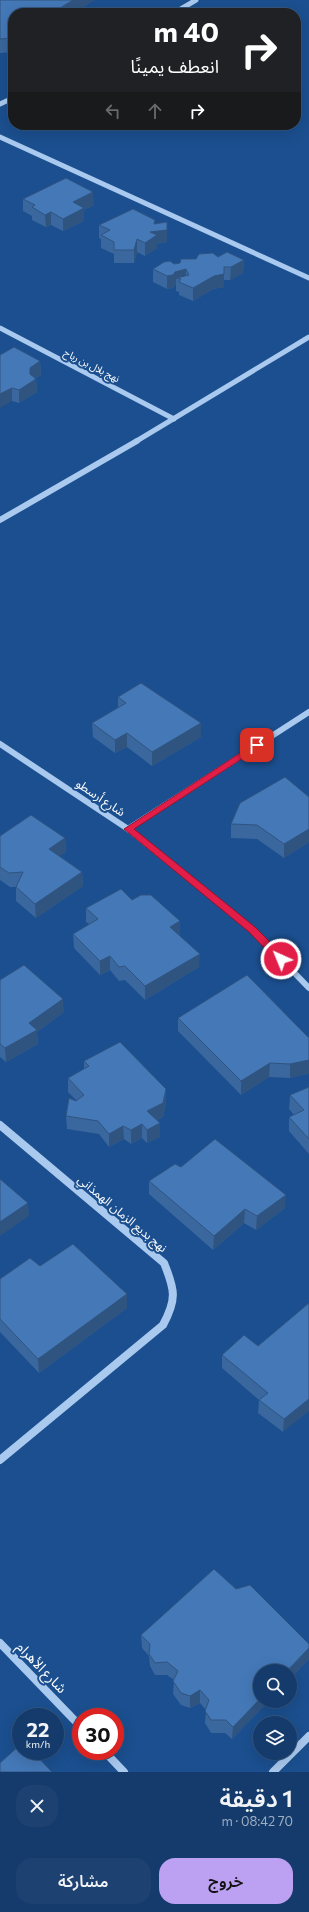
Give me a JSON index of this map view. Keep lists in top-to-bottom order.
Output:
{
  "streets": {
    "street": [
      "نهج بلال بن رباح",
      "شارع أرسطو",
      "نهج بديع الزمان الهمذاني",
      "شارع الأهرام"
    ]
  },
  "page": {
    "turn": ["40 m", "انعطف يمينًا"],
    "speed": "22 km/h",
    "limit": "30",
    "heading": ["1 دقيقة", "70 m · 08:42"],
    "buttons": ["خروج", "مشاركة"]
  }
}
